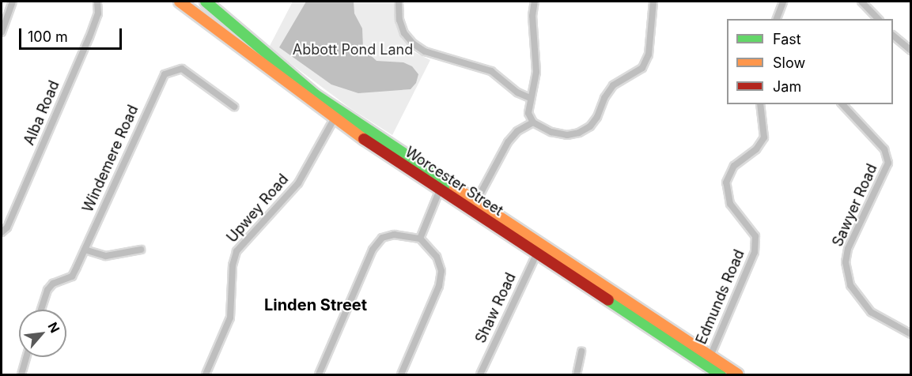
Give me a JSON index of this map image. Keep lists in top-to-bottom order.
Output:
{
  "streets": {
    "highway": ["Worcester Street"],
    "street": [
      "Alba Road",
      "Windemere Road",
      "Sawyer Road",
      "Upwey Road",
      "Edmunds Road",
      "Shaw Road"
    ]
  },
  "crossings": [
    ["Worcester Street", "Upwey Road"],
    ["Worcester Street", "Edmunds Road"],
    ["Worcester Street", "Shaw Road"]
  ],
  "districts": ["Linden Street"],
  "parks": ["Abbott Pond Land"],
  "legend": ["Fast", "Slow", "Jam"],
  "scale_bar": "100 m",
  "north": "top right"
}
